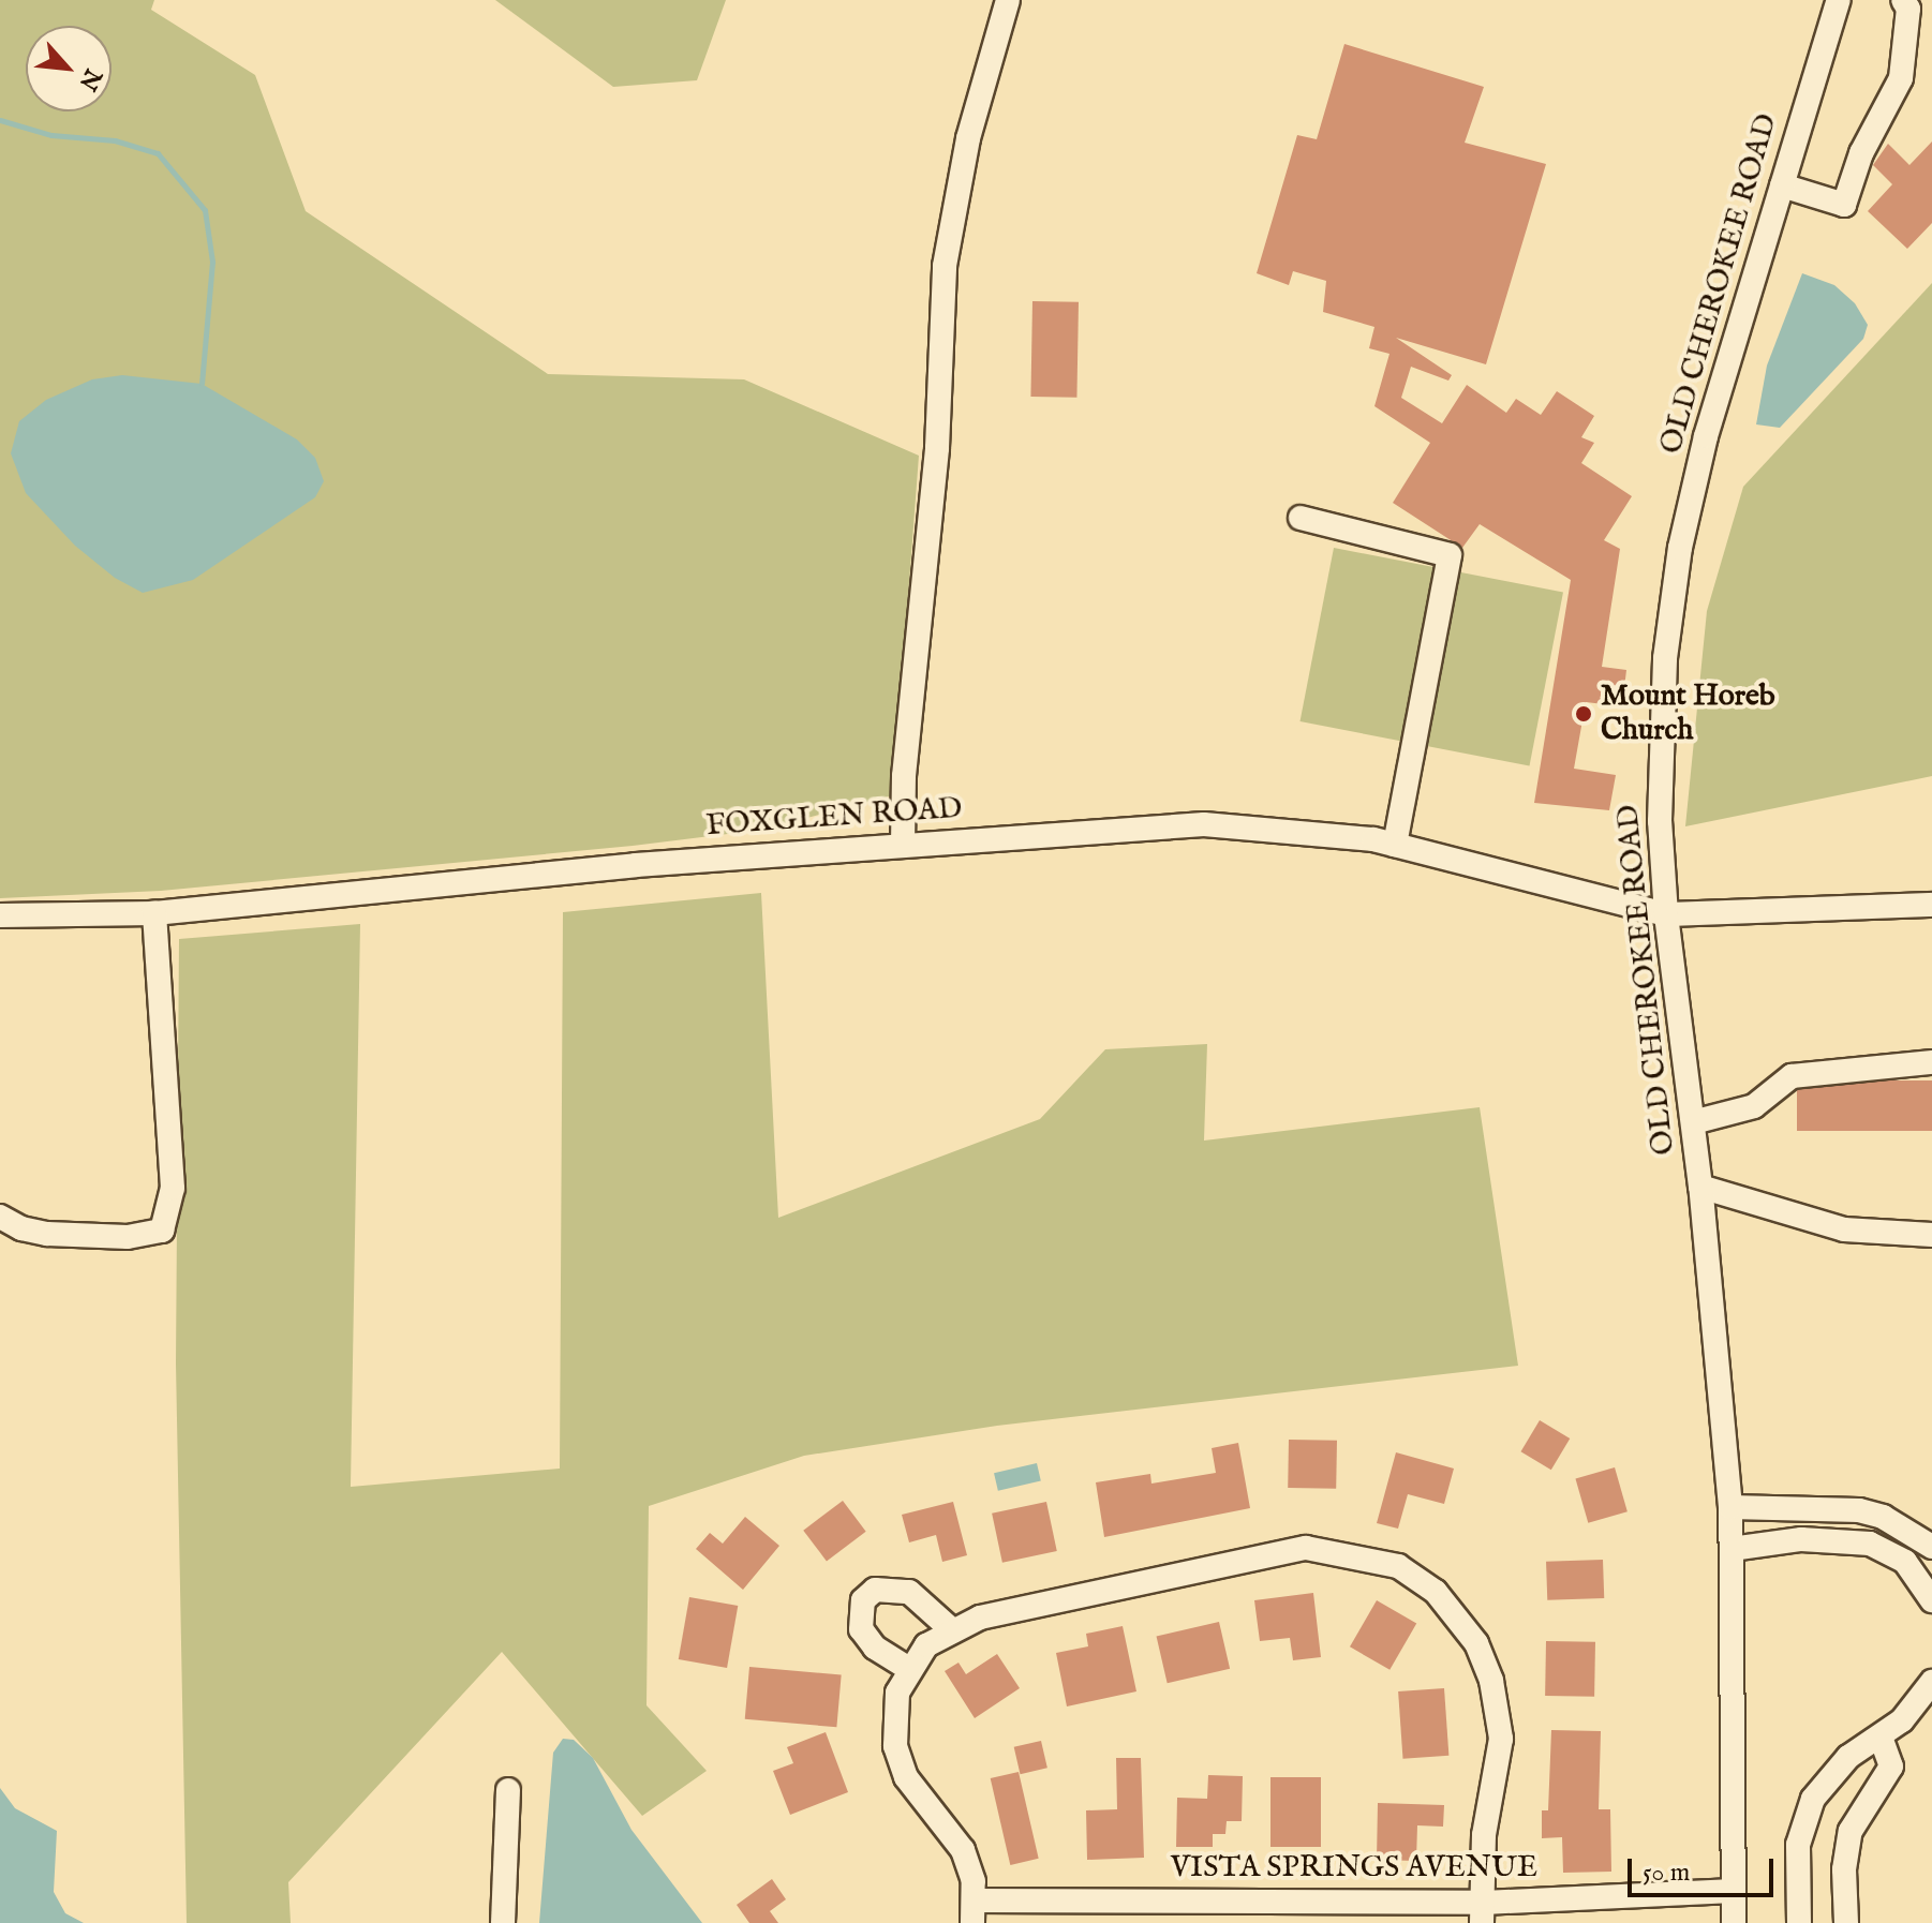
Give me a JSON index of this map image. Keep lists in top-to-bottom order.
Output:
{
  "streets": {
    "street": ["OLD CHEROKEE ROAD", "FOXGLEN ROAD", "VISTA SPRINGS AVENUE"]
  },
  "crossings": [
    ["OLD CHEROKEE ROAD", "FOXGLEN ROAD"],
    ["OLD CHEROKEE ROAD", "VISTA SPRINGS AVENUE"]
  ],
  "places": ["Mount Horeb Church"],
  "scale_bar": "50 m",
  "north": "bottom right"
}
